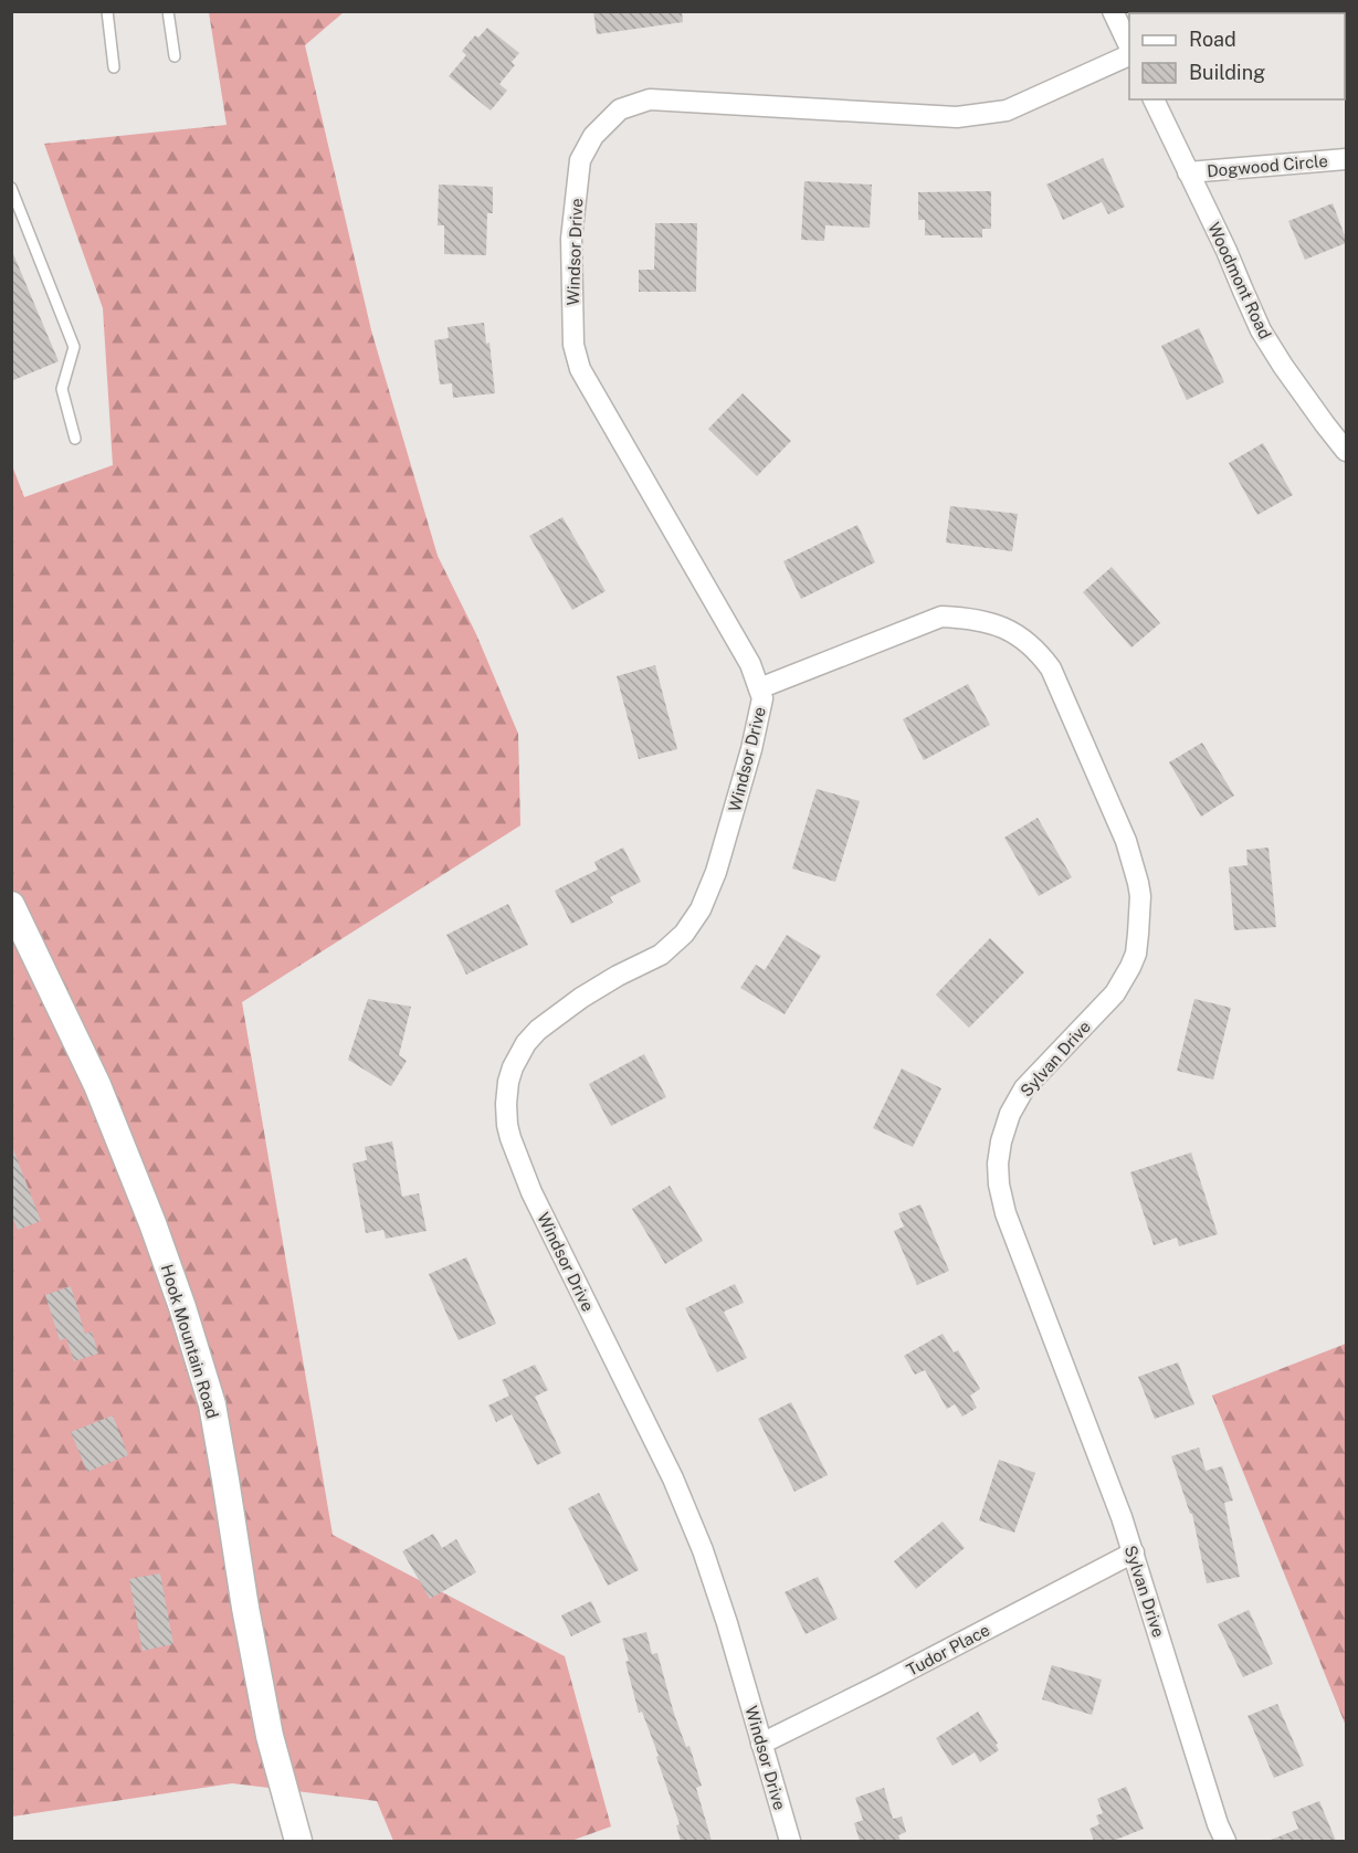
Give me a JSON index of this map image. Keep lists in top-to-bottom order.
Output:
{
  "streets": {
    "street": [
      "Dogwood Circle",
      "Windsor Drive",
      "Woodmont Road",
      "Sylvan Drive",
      "Hook Mountain Road",
      "Tudor Place"
    ]
  },
  "crossings": [
    ["Dogwood Circle", "Woodmont Road"],
    ["Windsor Drive", "Sylvan Drive"],
    ["Windsor Drive", "Tudor Place"],
    ["Sylvan Drive", "Tudor Place"]
  ],
  "legend": ["Road", "Building"]
}
